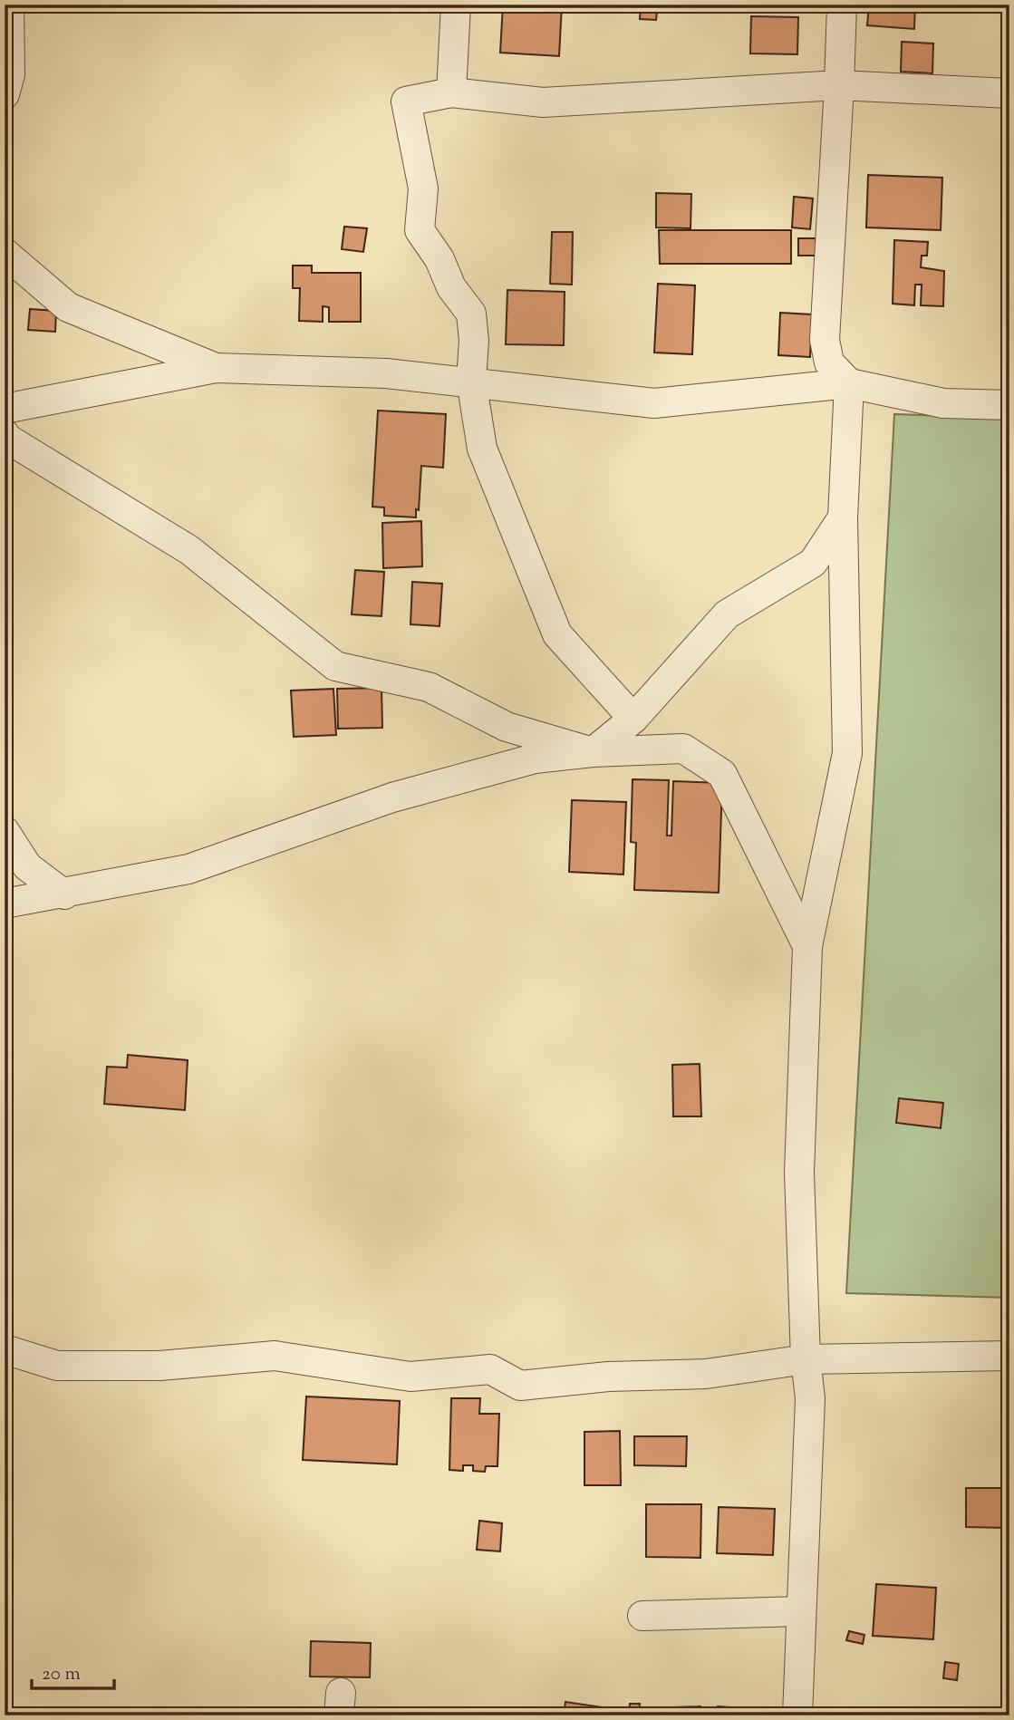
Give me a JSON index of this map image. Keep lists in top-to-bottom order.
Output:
{
  "scale_bar": "20 m"
}
